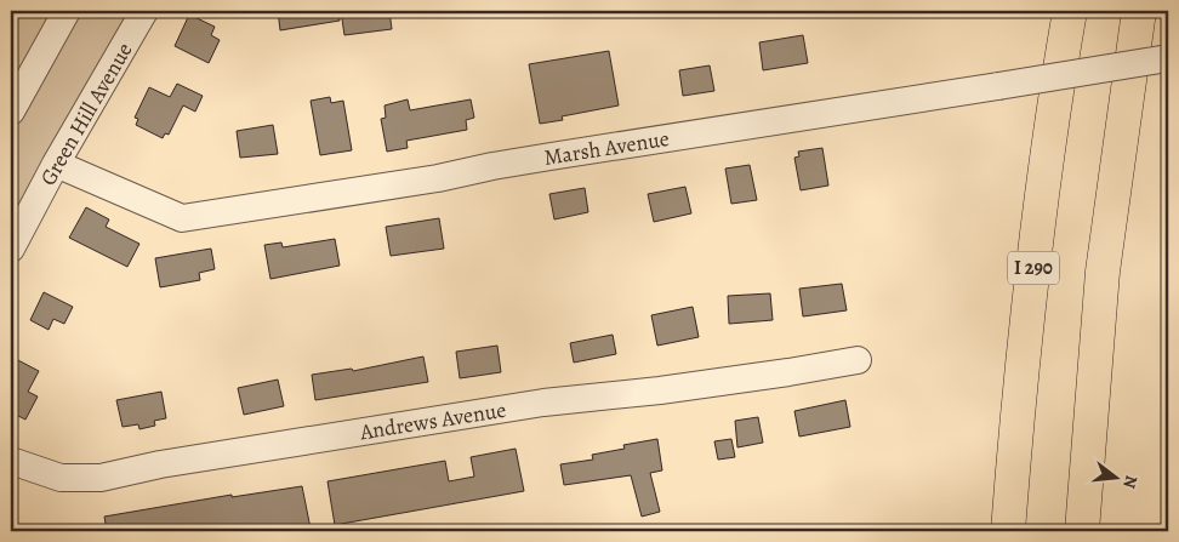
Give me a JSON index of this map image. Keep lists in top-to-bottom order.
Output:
{
  "streets": {
    "highway": ["I 290"],
    "street": ["Green Hill Avenue", "Marsh Avenue", "Andrews Avenue"]
  },
  "crossings": [
    ["Green Hill Avenue", "Marsh Avenue"]
  ],
  "north": "right"
}
